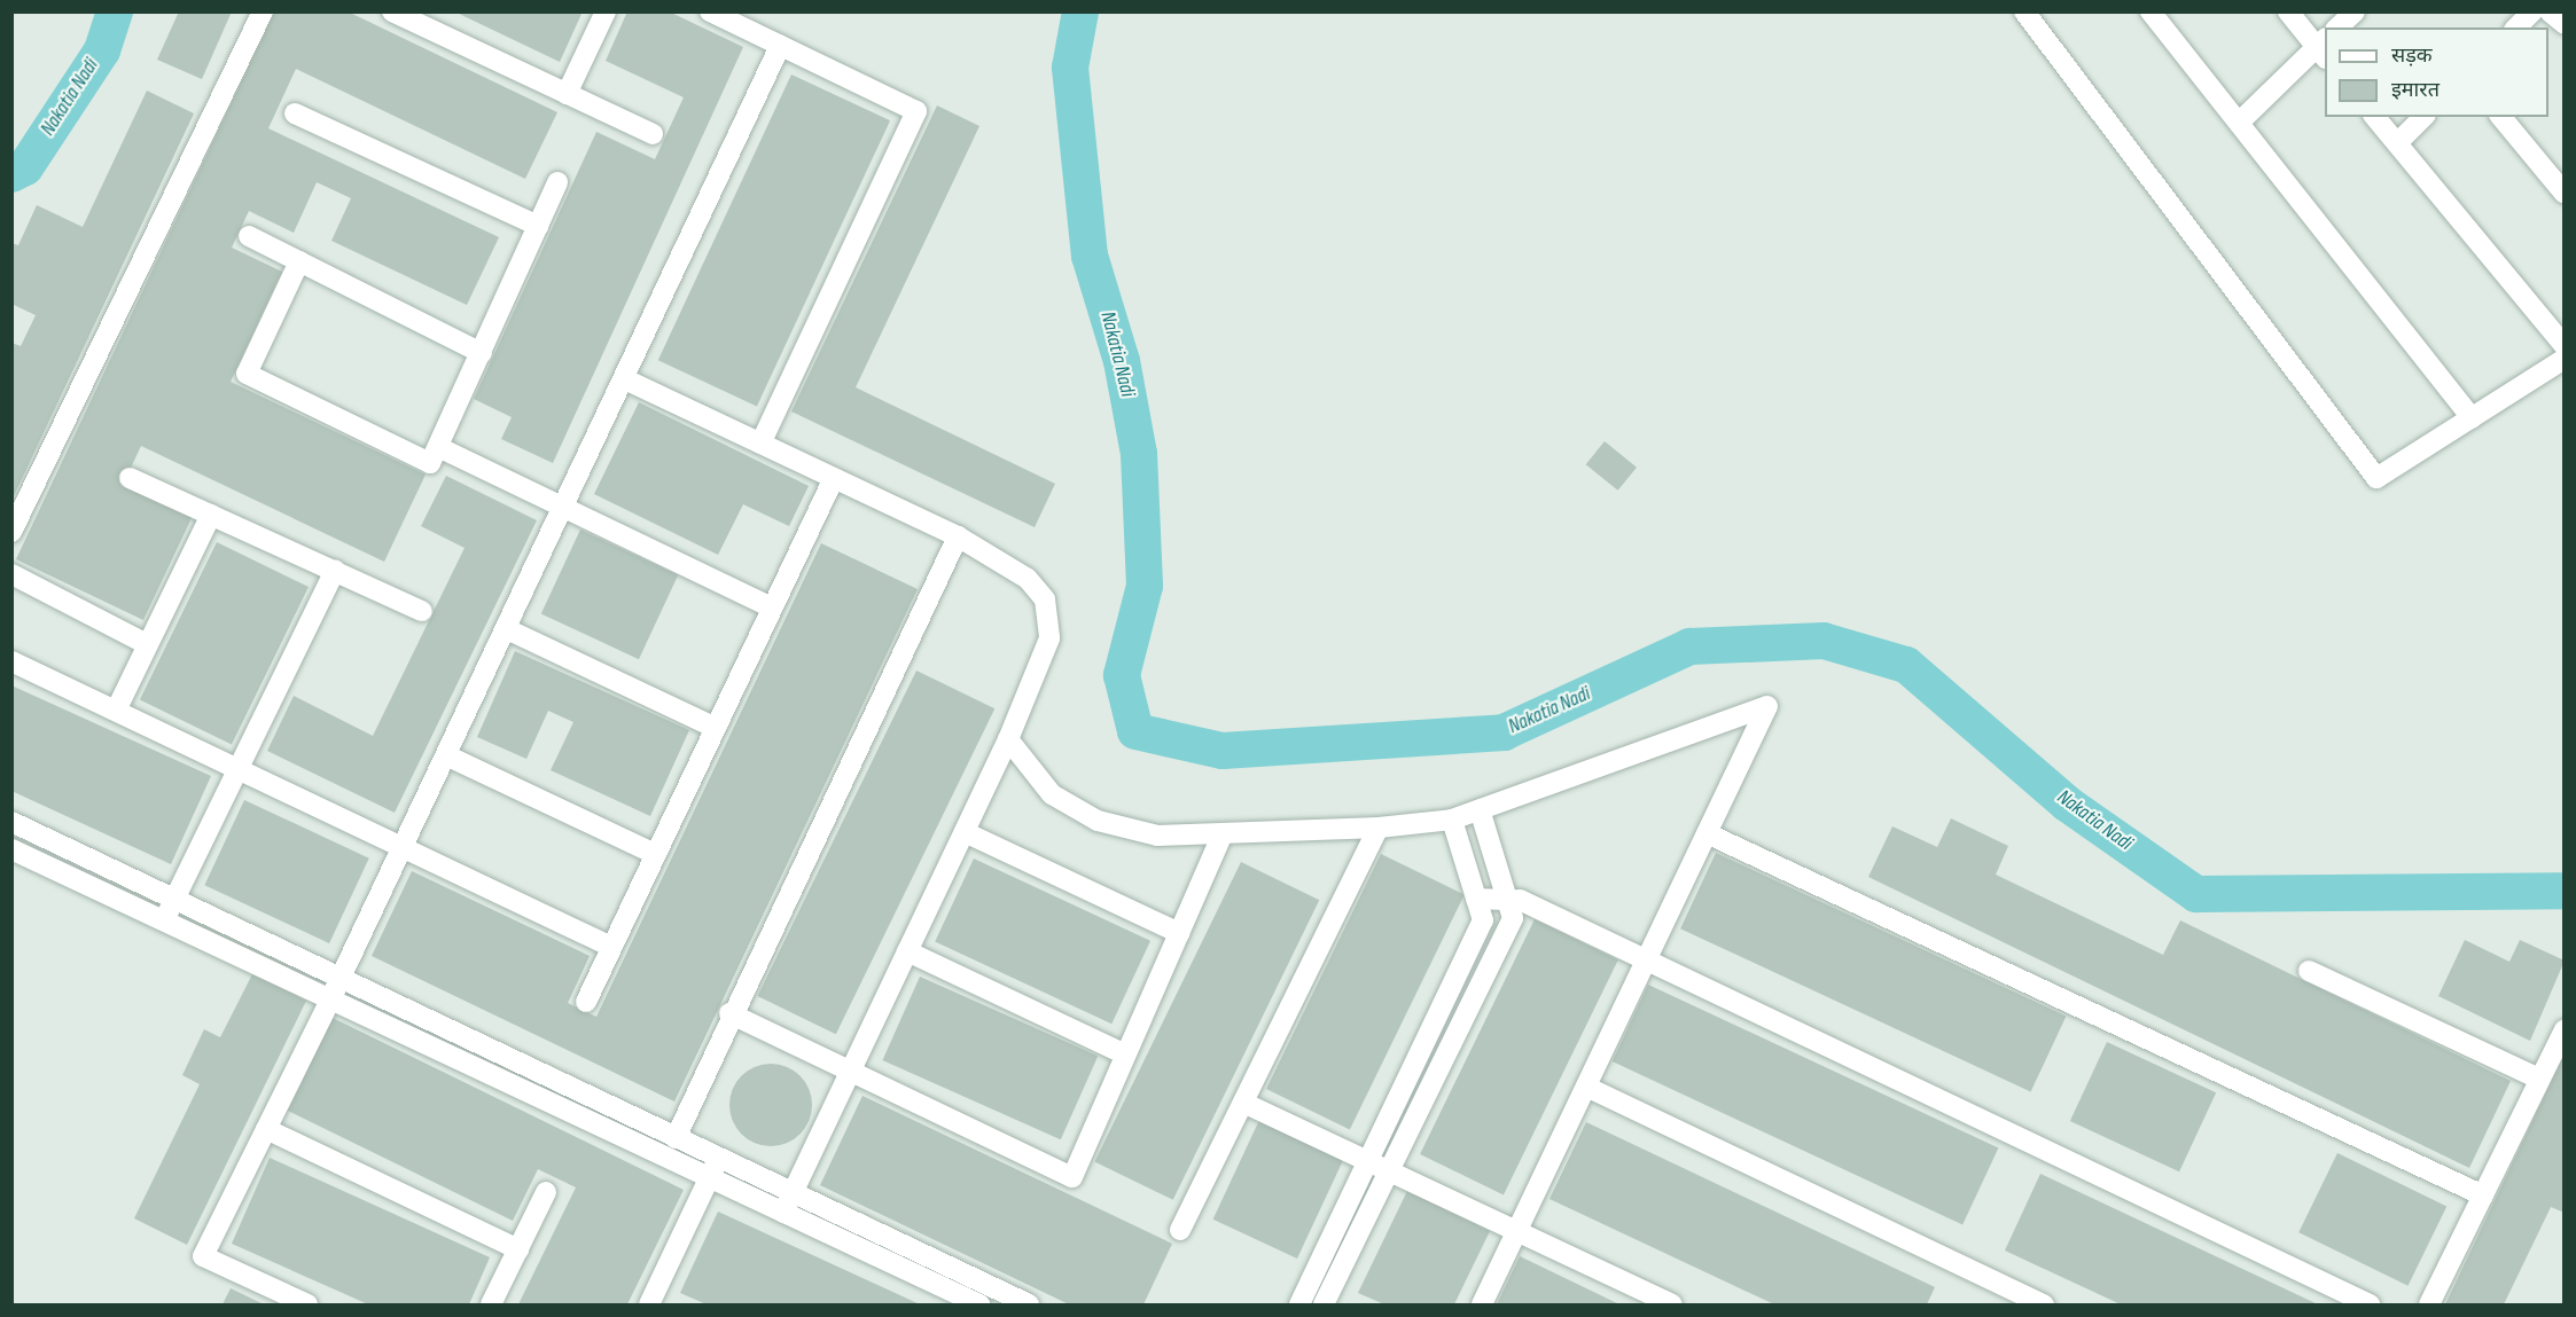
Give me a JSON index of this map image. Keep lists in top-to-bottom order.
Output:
{
  "water": ["Nakatia Nadi"],
  "legend": ["सड़क", "इमारत"]
}
